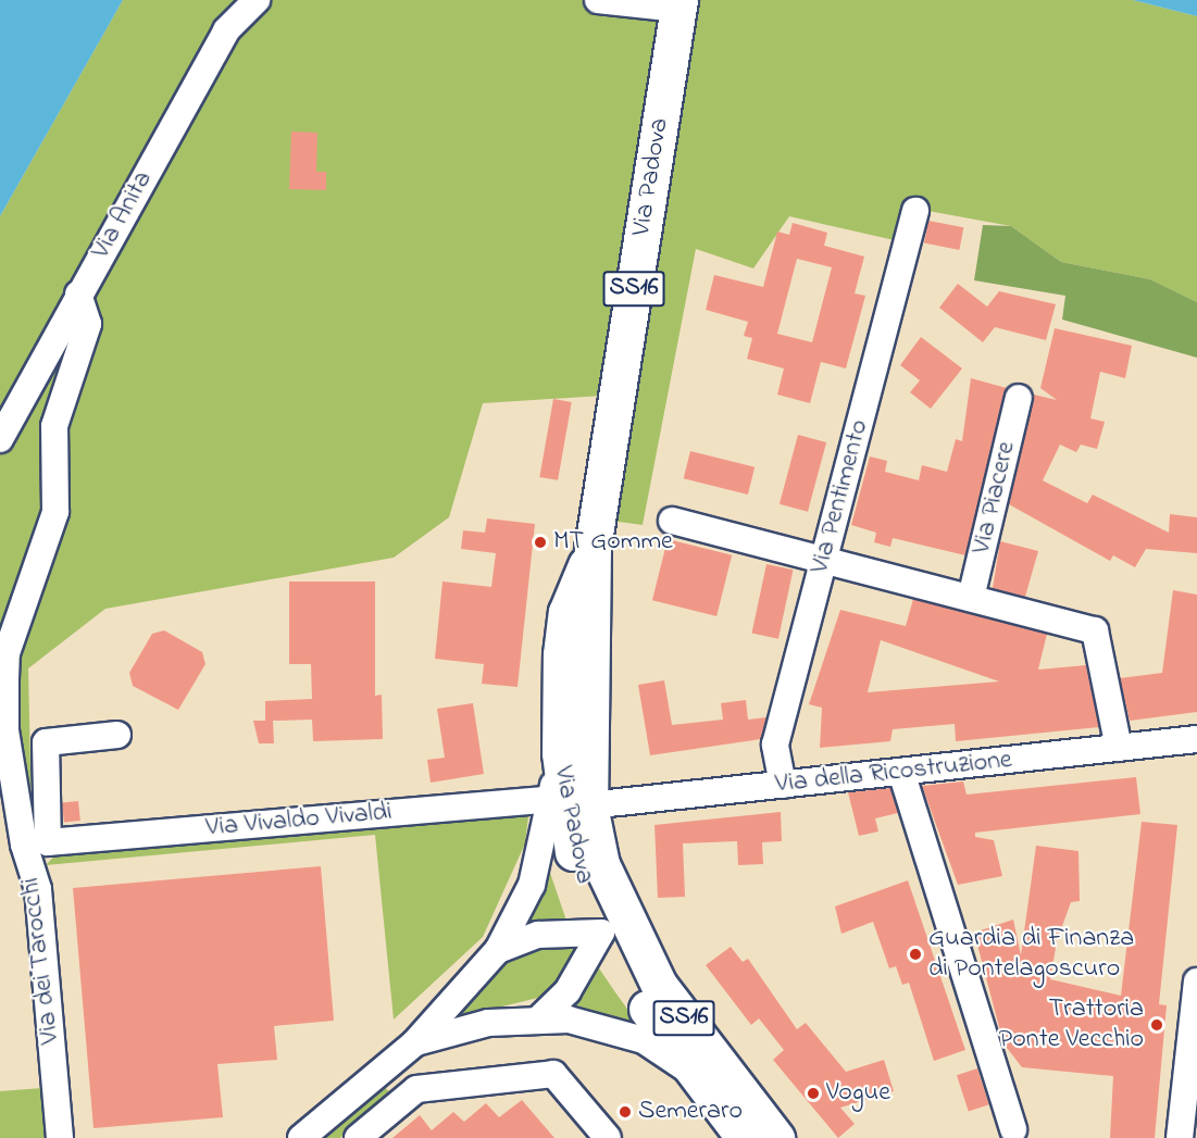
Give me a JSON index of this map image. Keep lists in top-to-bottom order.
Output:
{
  "streets": {
    "main road": ["Via Padova", "SS16"],
    "street": [
      "Via Anita",
      "Via Pentimento",
      "Via Piacere",
      "Via della Ricostruzione",
      "Via Vivaldo Vivaldi",
      "Via dei Tarocchi"
    ]
  },
  "crossings": [
    ["Via Padova", "Via della Ricostruzione"],
    ["Via Padova", "Via Vivaldo Vivaldi"],
    ["Via Anita", "Via dei Tarocchi"],
    ["Via Pentimento", "Via della Ricostruzione"],
    ["Via della Ricostruzione", "Via Vivaldo Vivaldi"],
    ["Via Vivaldo Vivaldi", "Via dei Tarocchi"]
  ],
  "places": [
    "MT Gomme",
    "Guardia di Finanza di Pontelagoscuro",
    "Trattoria Ponte Vecchio",
    "Vogue",
    "Semeraro"
  ]
}
